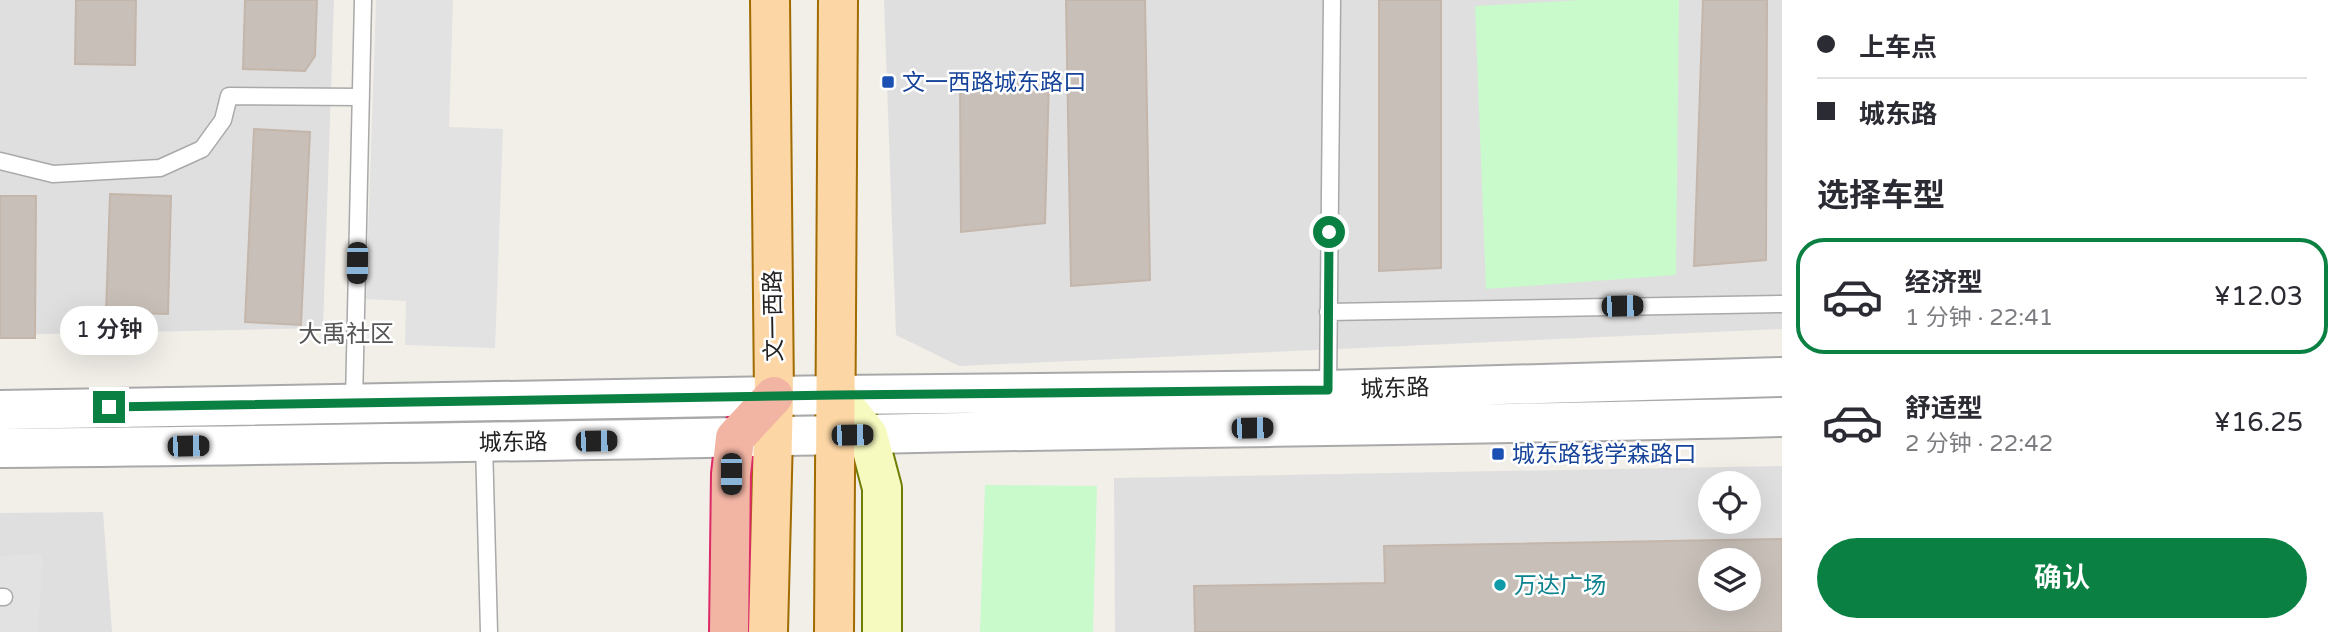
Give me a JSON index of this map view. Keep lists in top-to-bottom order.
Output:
{
  "streets": {
    "main road": ["文一西路"],
    "street": ["城东路"]
  },
  "crossings": [
    ["文一西路", "城东路"]
  ],
  "districts": ["大禹社区"],
  "places": {
    "transit": ["文一西路城东路口", "城东路钱学森路口"],
    "other": ["万达广场"]
  },
  "page": {
    "banner": ["上车点", "城东路"],
    "heading": "选择车型",
    "list": [
      {
        "name": "经济型",
        "note": "1 分钟 · 22:41",
        "value": "¥12.03"
      },
      {
        "name": "舒适型",
        "note": "2 分钟 · 22:42",
        "value": "¥16.25"
      }
    ],
    "bubble": "1 分钟",
    "buttons": "确认"
  }
}
